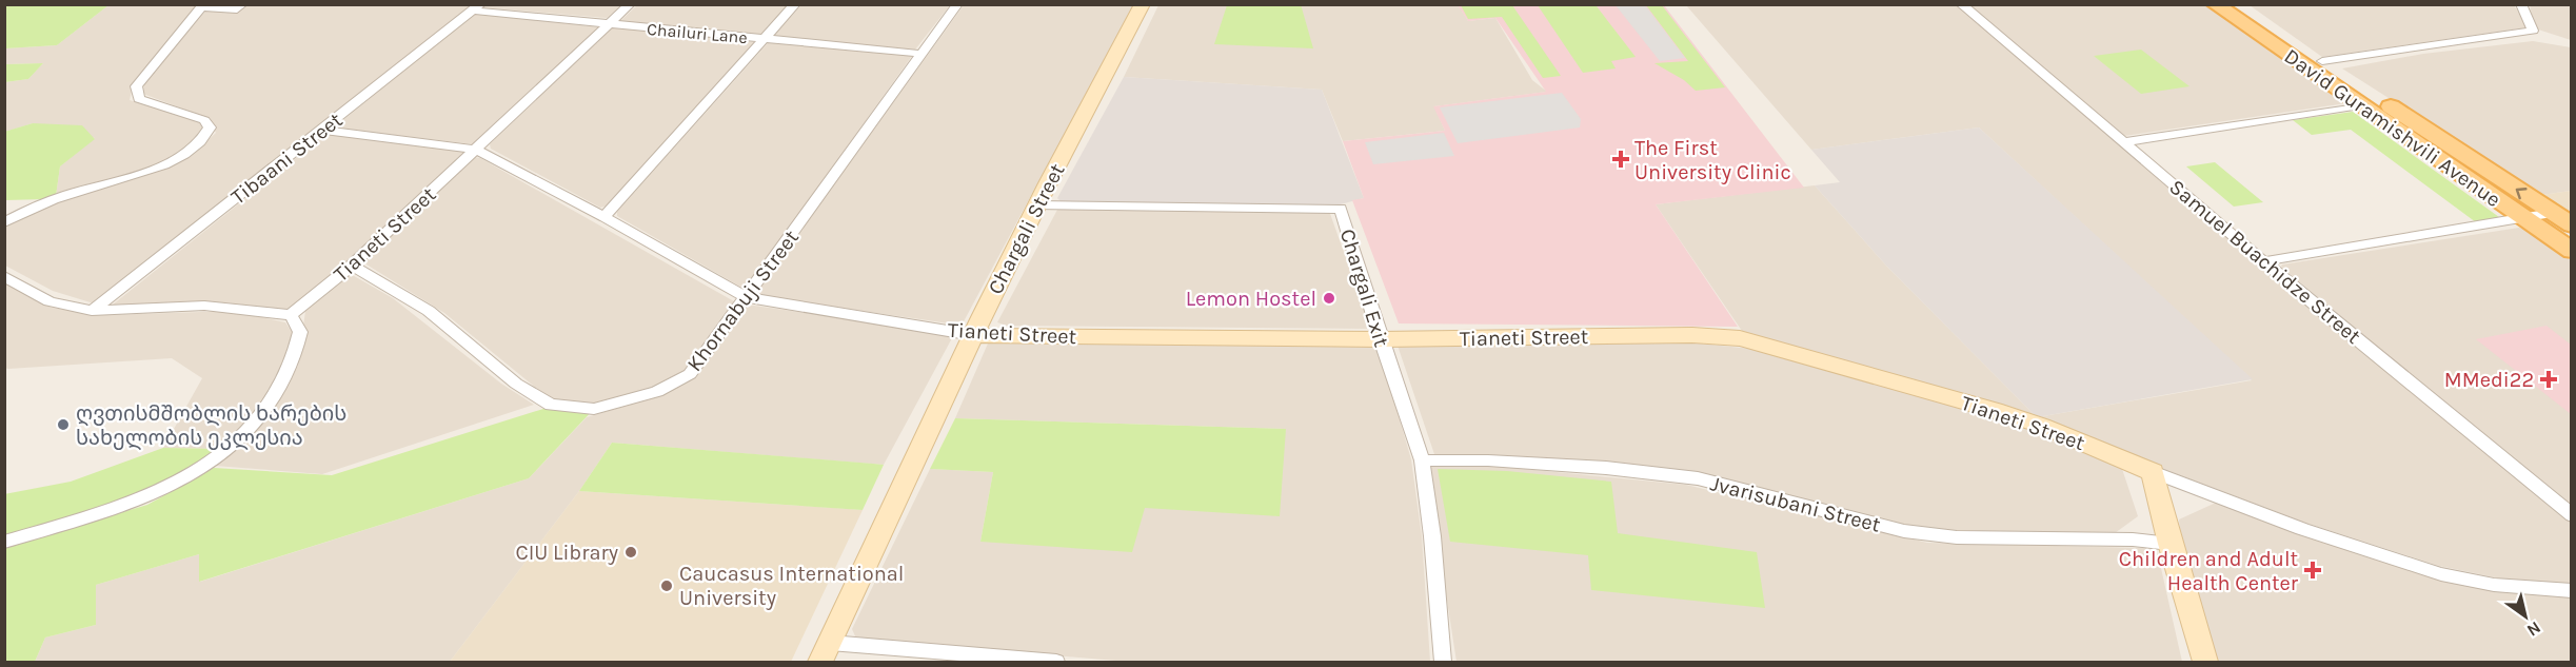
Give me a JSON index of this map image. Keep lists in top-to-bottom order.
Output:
{
  "streets": {
    "main road": ["David Guramishvili Avenue"],
    "street": [
      "Chailuri Lane",
      "Tibaani Street",
      "Chargali Street",
      "Tianeti Street",
      "Samuel Buachidze Street",
      "Chargali Exit",
      "Khornabuji Street",
      "Jvarisubani Street"
    ]
  },
  "crossings": [
    ["Chailuri Lane", "Tibaani Street"],
    ["Chailuri Lane", "Tianeti Street"],
    ["Chailuri Lane", "Khornabuji Street"],
    ["Tibaani Street", "Tianeti Street"],
    ["Chargali Street", "Tianeti Street"],
    ["Chargali Street", "Chargali Exit"],
    ["Tianeti Street", "Chargali Exit"],
    ["Tianeti Street", "Khornabuji Street"],
    ["Chargali Exit", "Jvarisubani Street"]
  ],
  "places": {
    "health": ["The First University Clinic", "MMedi22", "Children and Adult Health Center"],
    "other": [
      "Lemon Hostel",
      "ღვთისმშობლის ხარების სახელობის ეკლესია",
      "CIU Library",
      "Caucasus International University"
    ]
  },
  "north": "bottom right"
}
